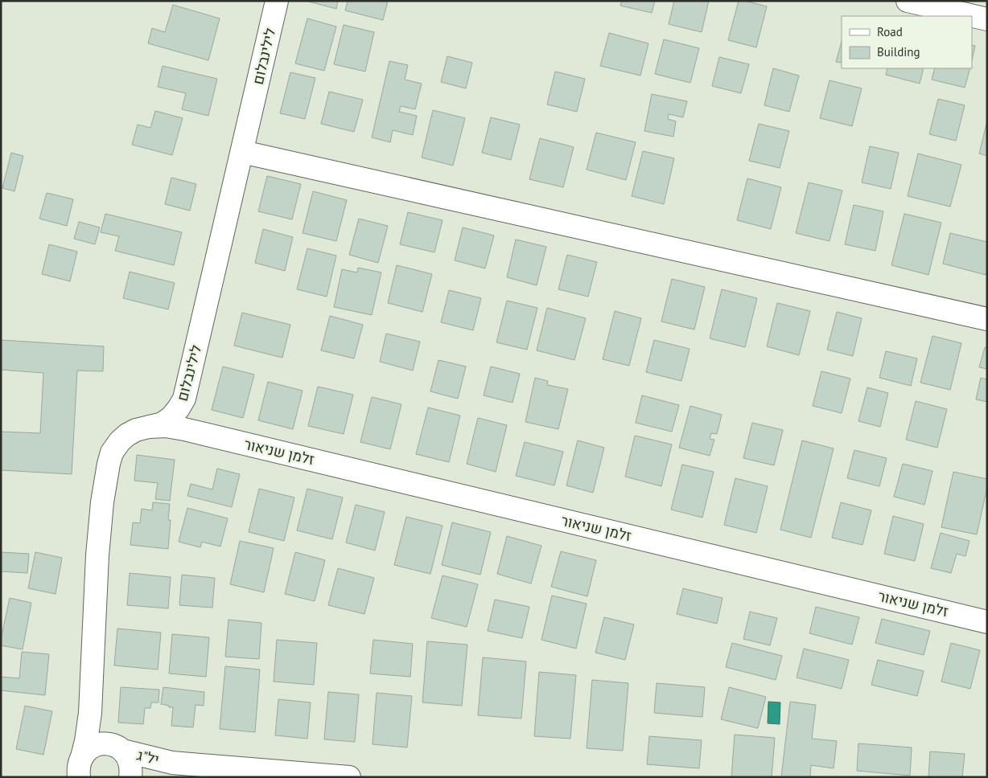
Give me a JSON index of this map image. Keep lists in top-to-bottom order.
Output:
{
  "streets": {
    "street": ["לילינבלום", "זלמן שניאור", "יל\"ג"]
  },
  "crossings": [
    ["לילינבלום", "זלמן שניאור"],
    ["לילינבלום", "יל\"ג"]
  ],
  "legend": ["Road", "Building"]
}
